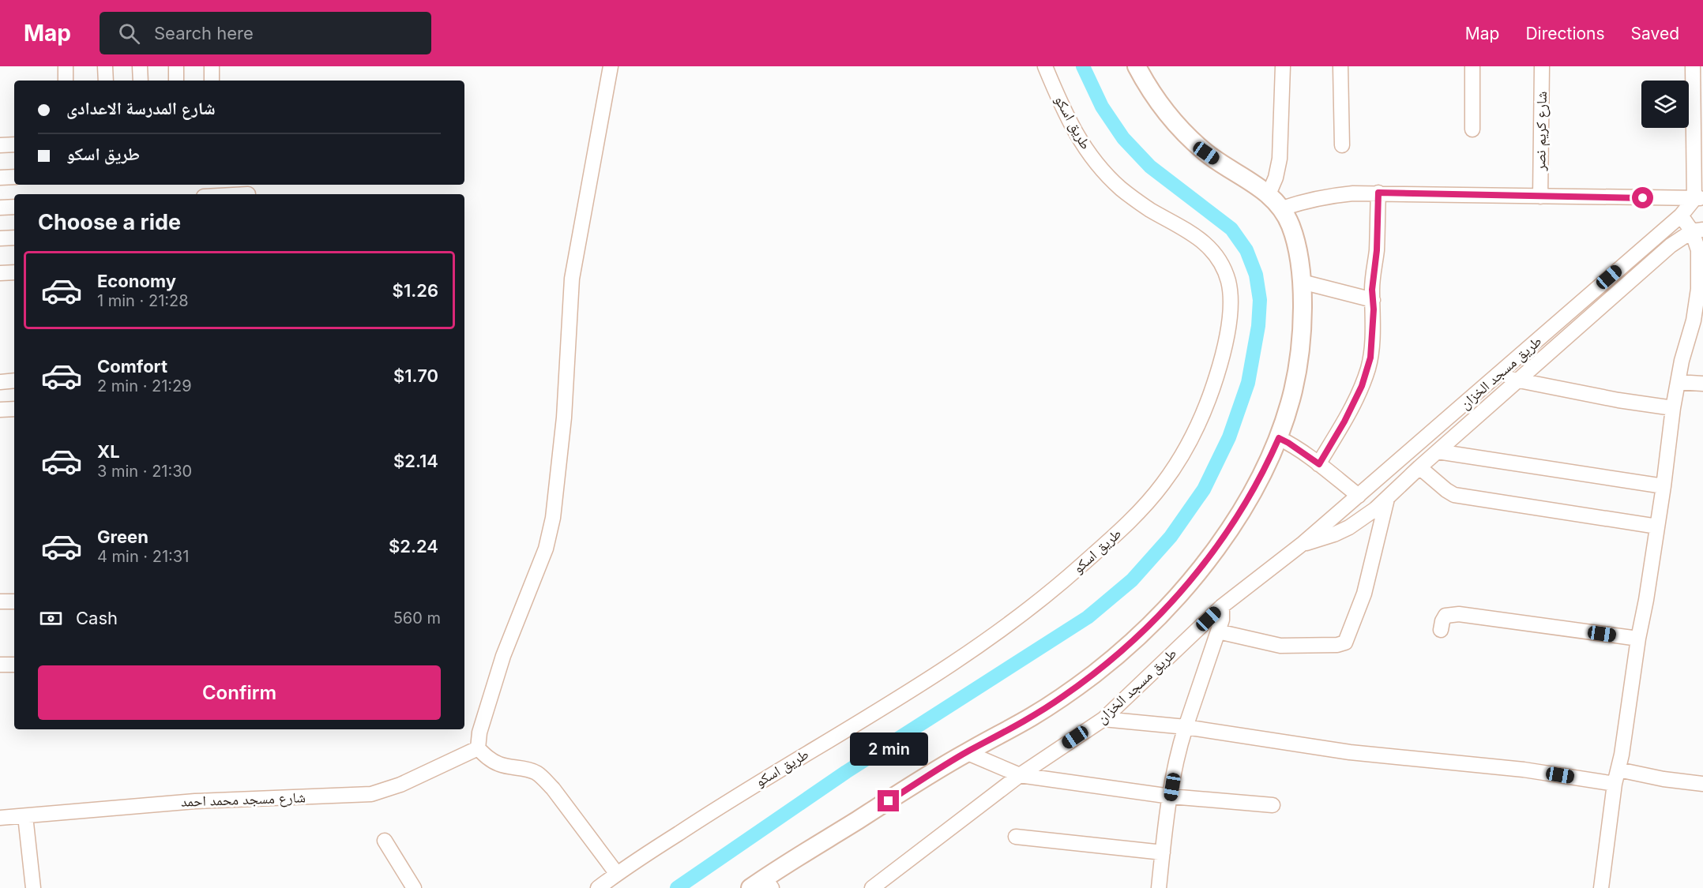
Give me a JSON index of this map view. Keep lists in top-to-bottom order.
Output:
{
  "streets": {
    "street": [
      "طريق اسكو",
      "شارع كريم نصر",
      "طريق مسجد الخزان",
      "شارع مسجد محمد احمد"
    ]
  },
  "page": {
    "header": "Map",
    "search": "Search here",
    "nav": ["Map", "Directions", "Saved"],
    "banner": ["شارع المدرسة الاعدادى", "طريق اسكو"],
    "heading": "Choose a ride",
    "list": [
      {
        "name": "Economy",
        "note": "1 min · 21:28",
        "value": "$1.26"
      },
      {
        "name": "Comfort",
        "note": "2 min · 21:29",
        "value": "$1.70"
      },
      {
        "name": "XL",
        "note": "3 min · 21:30",
        "value": "$2.14"
      },
      {
        "name": "Green",
        "note": "4 min · 21:31",
        "value": "$2.24"
      }
    ],
    "pay": ["Cash", "560 m"],
    "buttons": "Confirm",
    "bubble": "2 min"
  }
}
